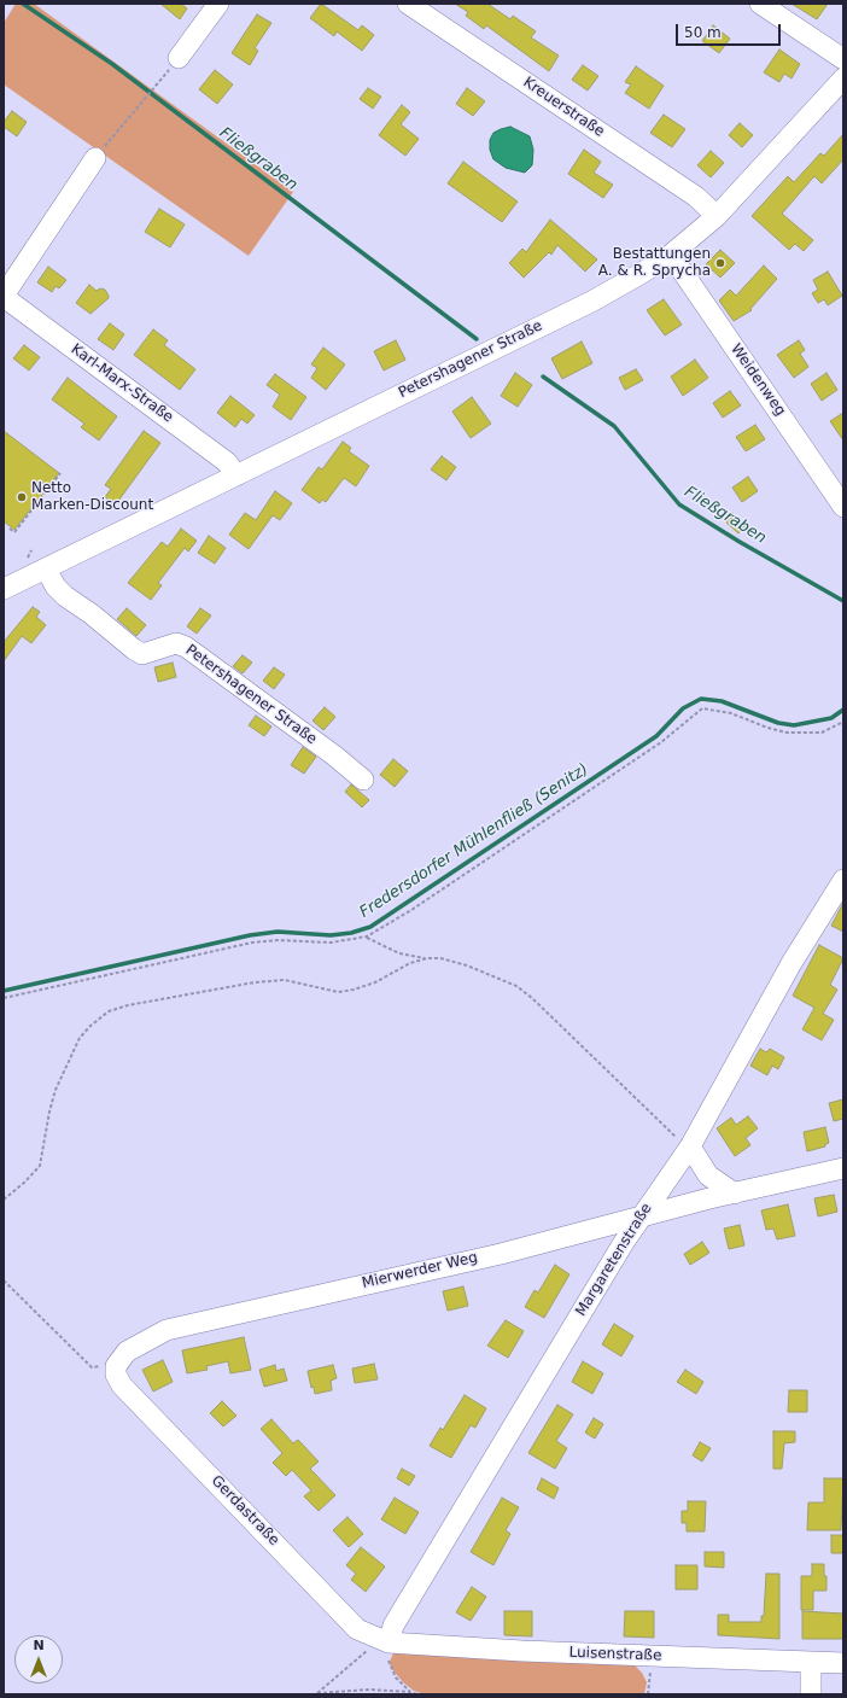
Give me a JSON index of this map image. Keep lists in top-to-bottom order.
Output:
{
  "streets": {
    "street": [
      "Kreuerstraße",
      "Petershagener Straße",
      "Weidenweg",
      "Karl-Marx-Straße",
      "Margaretenstraße",
      "Mierwerder Weg",
      "Gerdastraße",
      "Luisenstraße"
    ]
  },
  "crossings": [
    ["Kreuerstraße", "Petershagener Straße"],
    ["Petershagener Straße", "Weidenweg"],
    ["Petershagener Straße", "Karl-Marx-Straße"],
    ["Margaretenstraße", "Mierwerder Weg"],
    ["Margaretenstraße", "Gerdastraße"],
    ["Margaretenstraße", "Luisenstraße"],
    ["Mierwerder Weg", "Gerdastraße"],
    ["Gerdastraße", "Luisenstraße"]
  ],
  "water": ["Fließgraben", "Fredersdorfer Mühlenfließ (Senitz)"],
  "places": ["Bestattungen A. & R. Sprycha", "Netto Marken-Discount"],
  "scale_bar": "50 m",
  "north": "top"
}
